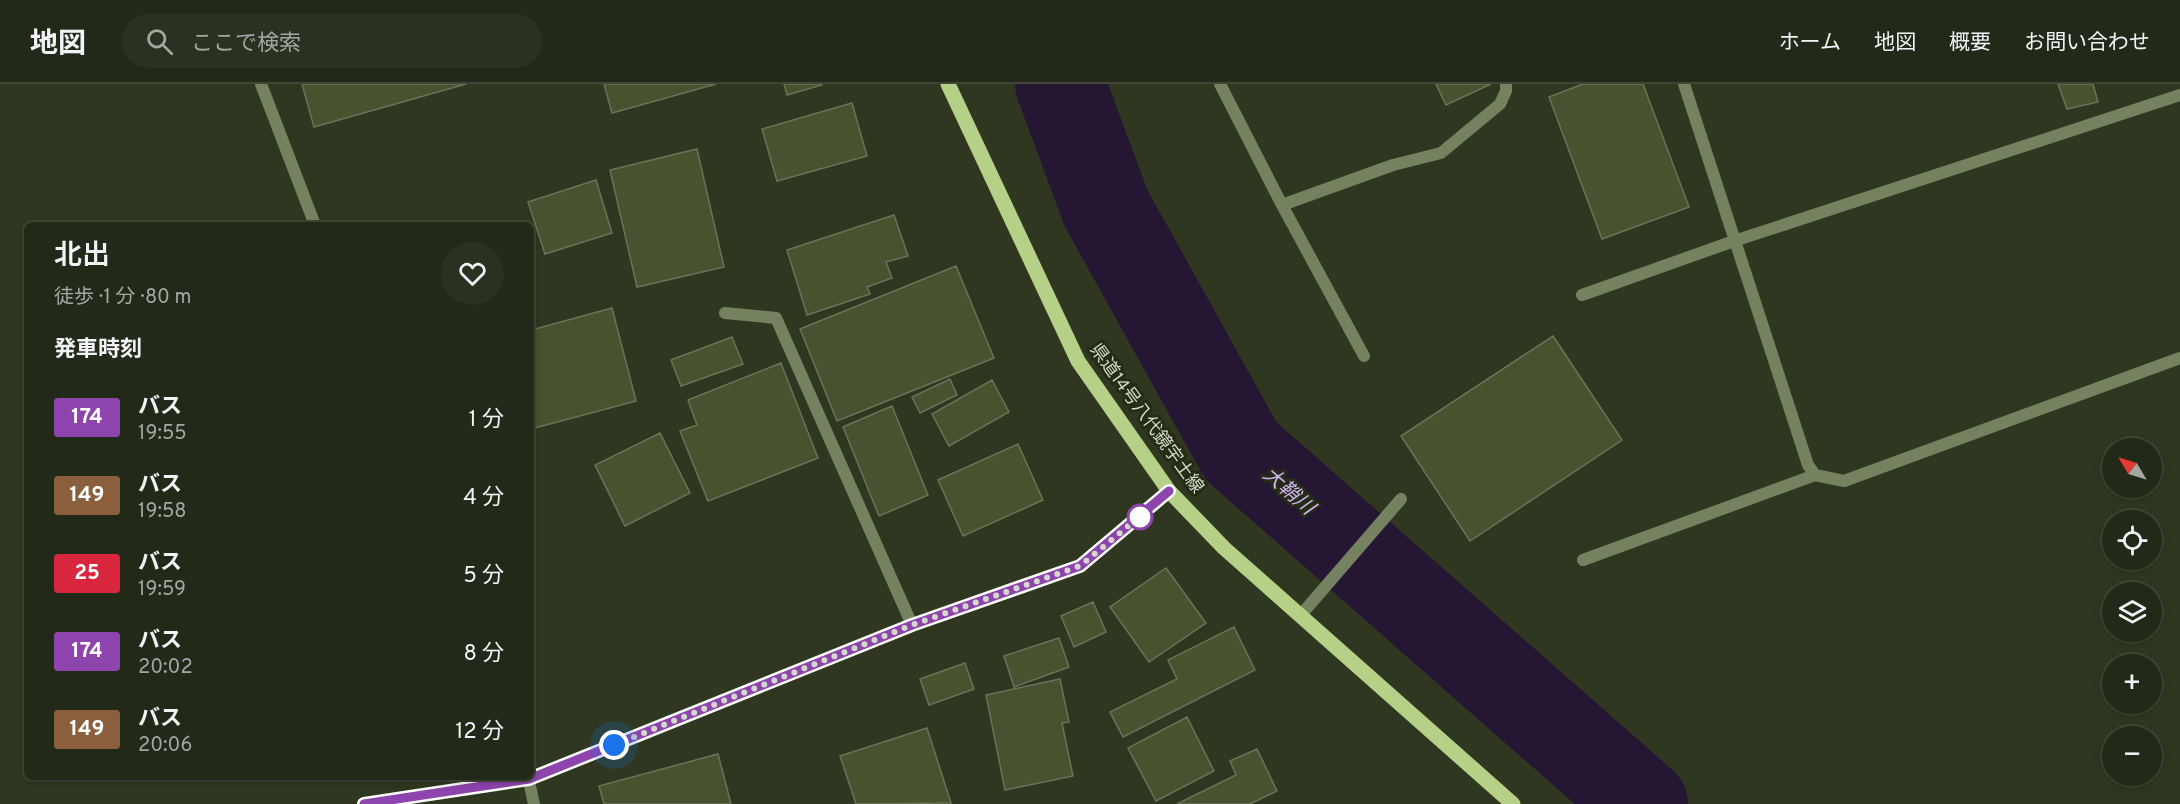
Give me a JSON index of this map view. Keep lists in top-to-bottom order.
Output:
{
  "streets": {
    "main road": ["県道14号八代鏡宇土線"]
  },
  "water": ["大鞘川"],
  "lines": ["bus line 174"],
  "north": "top left",
  "page": {
    "header": "地図",
    "search": "ここで検索",
    "nav": [
      "ホーム",
      "地図",
      "概要",
      "お問い合わせ"
    ],
    "heading": [
      ["北出", "徒歩 · 1 分 · 80 m"],
      "発車時刻"
    ],
    "list": [
      {
        "mark": "174",
        "name": "バス",
        "note": "19:55",
        "value": "1 分"
      },
      {
        "mark": "149",
        "name": "バス",
        "note": "19:58",
        "value": "4 分"
      },
      {
        "mark": "25",
        "name": "バス",
        "note": "19:59",
        "value": "5 分"
      },
      {
        "mark": "174",
        "name": "バス",
        "note": "20:02",
        "value": "8 分"
      },
      {
        "mark": "149",
        "name": "バス",
        "note": "20:06",
        "value": "12 分"
      }
    ],
    "map_buttons": ["+", "−"]
  }
}
